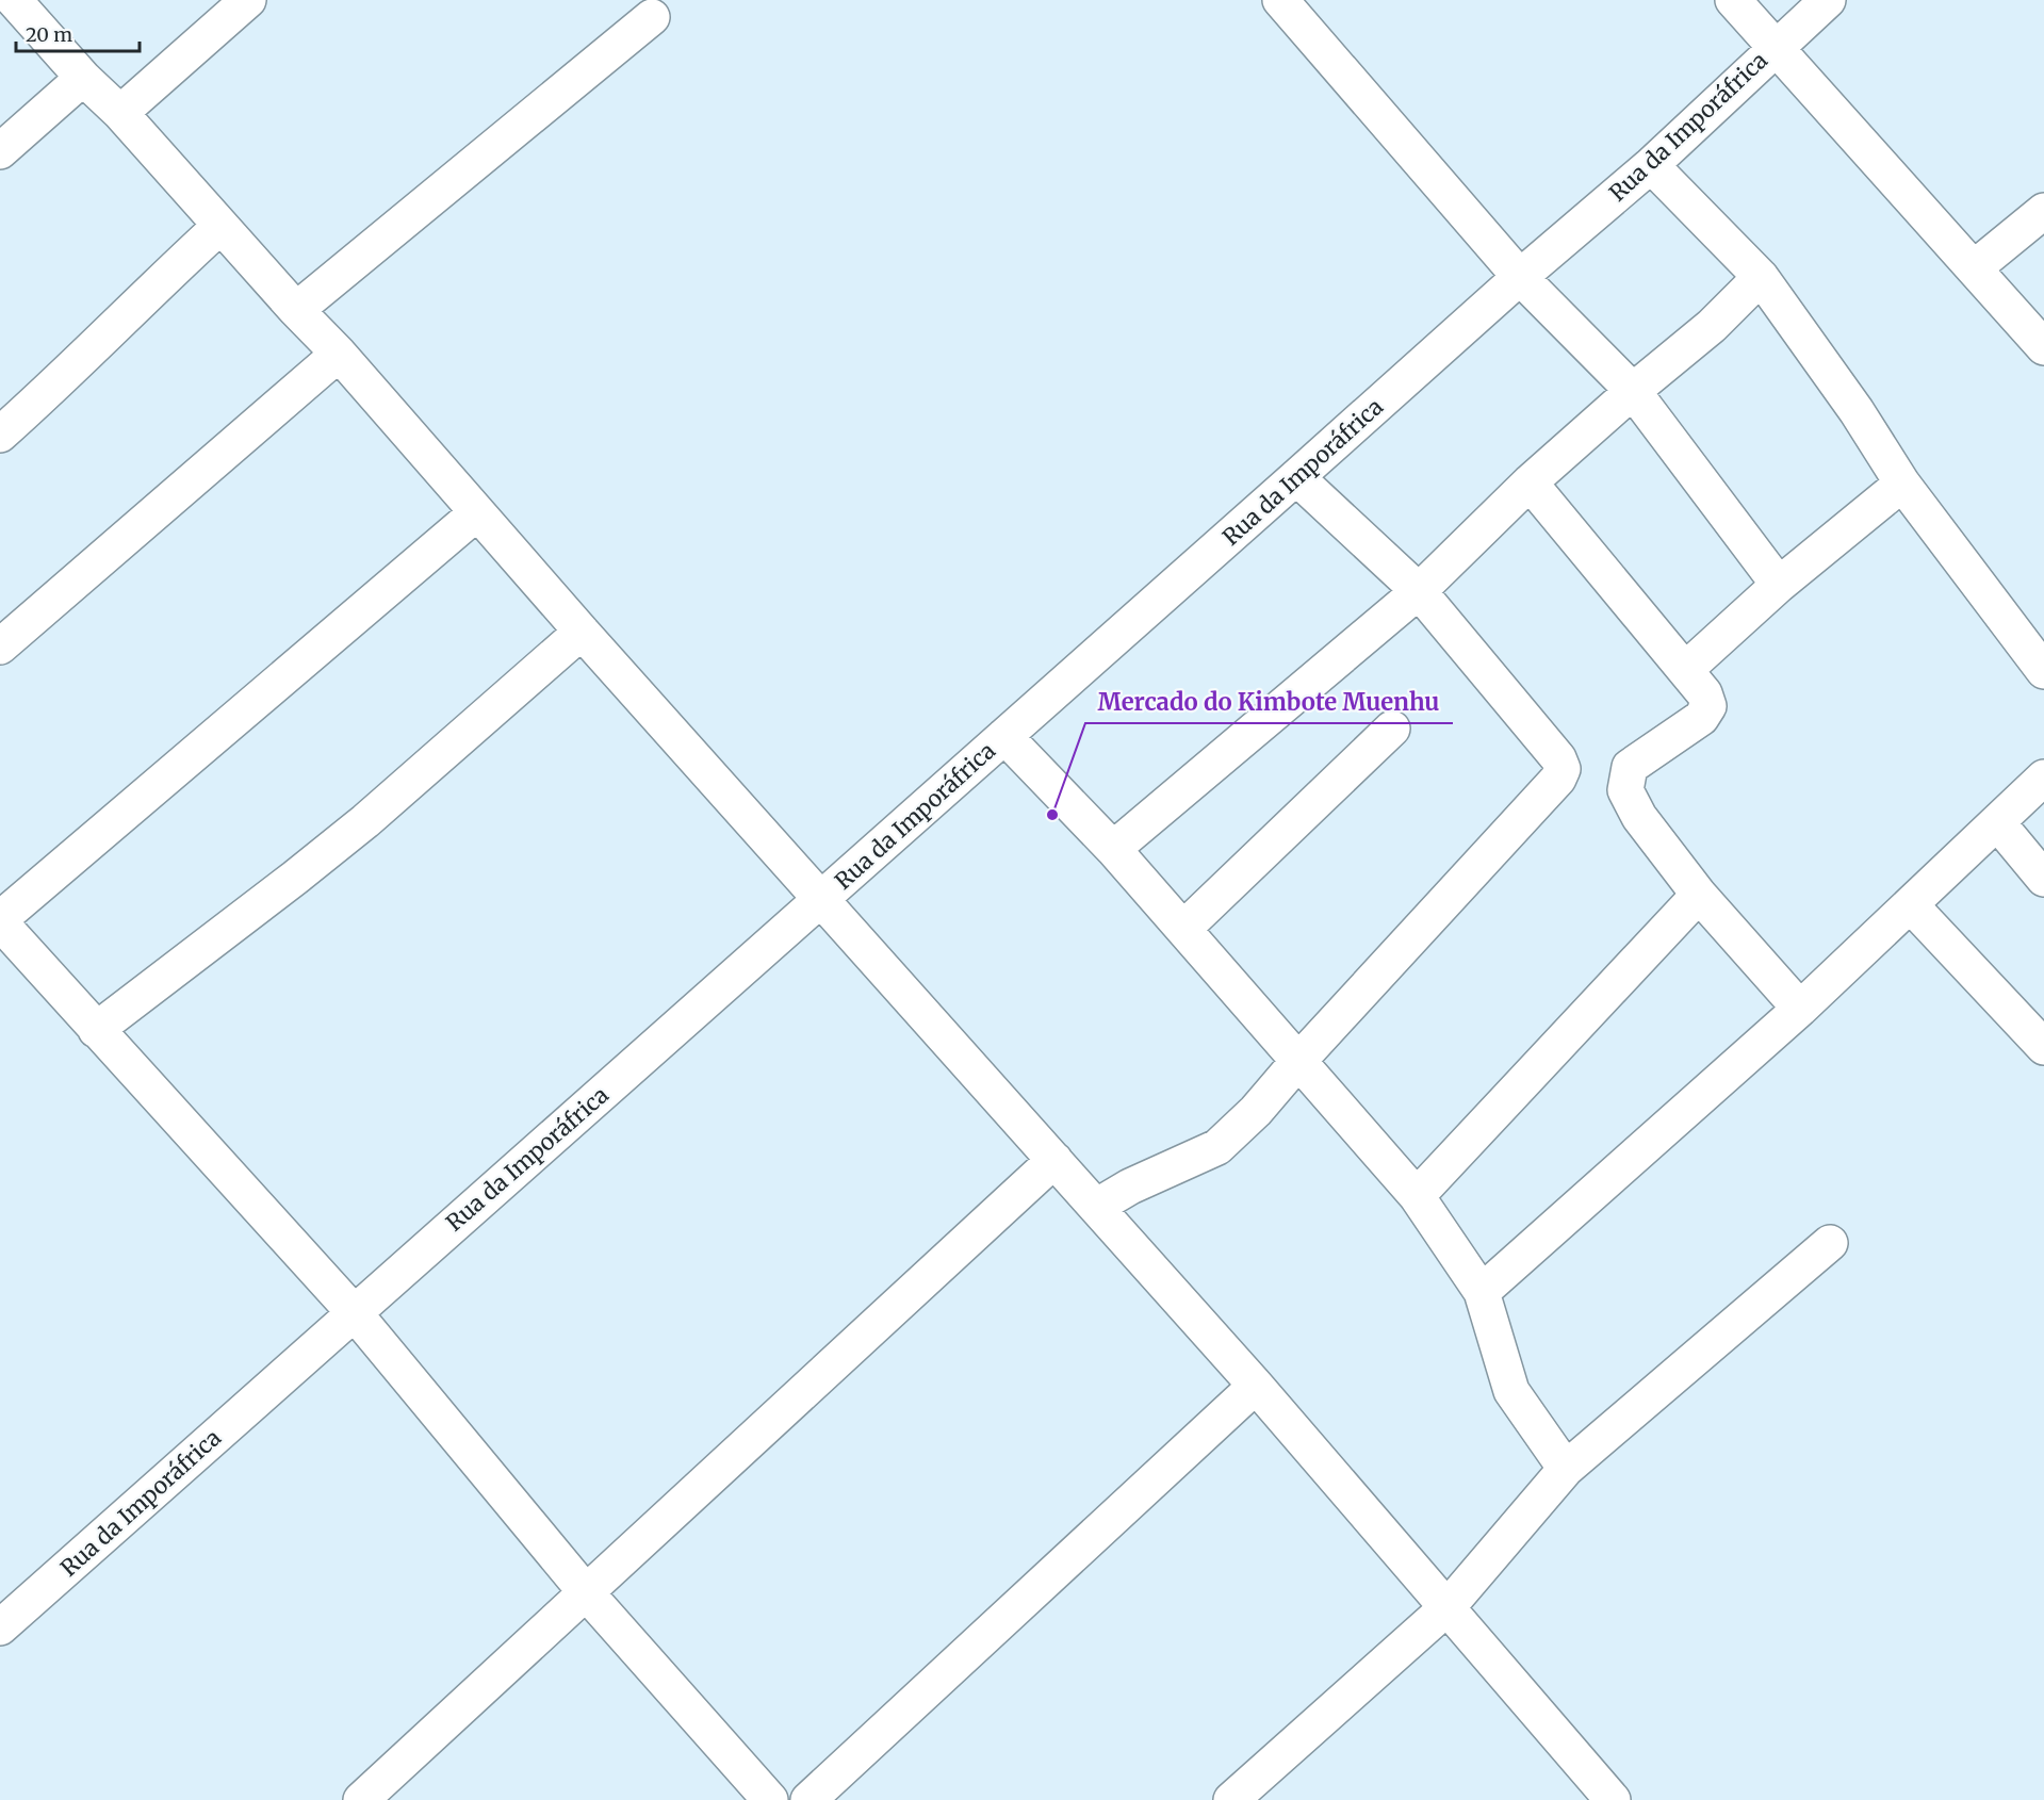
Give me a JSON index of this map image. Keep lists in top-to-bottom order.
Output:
{
  "streets": {
    "street": ["Rua da Imporáfrica"]
  },
  "places": ["Mercado do Kimbote Muenhu"],
  "scale_bar": "20 m"
}
